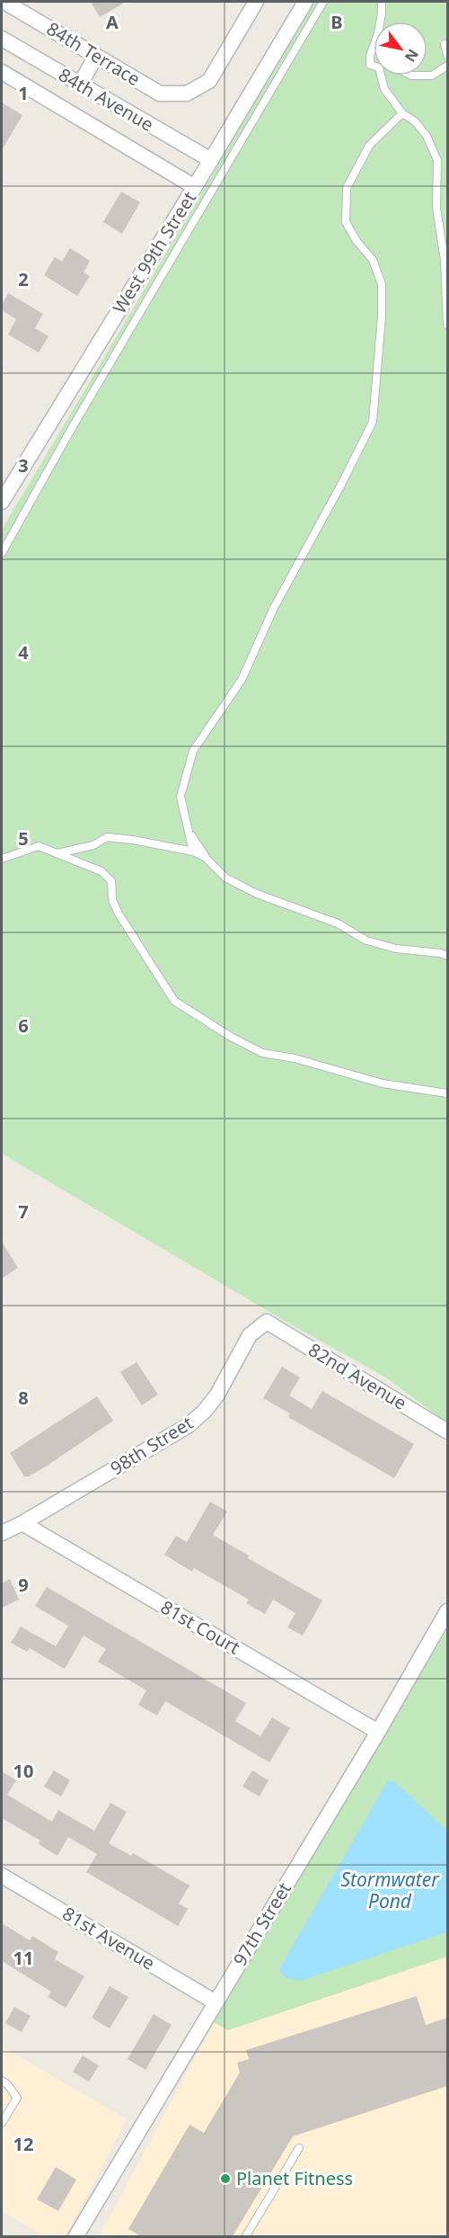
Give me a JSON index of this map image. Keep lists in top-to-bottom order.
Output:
{
  "streets": {
    "street": [
      "84th Terrace",
      "84th Avenue",
      "West 99th Street",
      "82nd Avenue",
      "98th Street",
      "81st Court",
      "97th Street",
      "81st Avenue"
    ]
  },
  "crossings": [
    ["84th Avenue", "West 99th Street"],
    ["82nd Avenue", "98th Street"],
    ["98th Street", "81st Court"],
    ["81st Court", "97th Street"],
    ["97th Street", "81st Avenue"]
  ],
  "water": ["Stormwater Pond"],
  "places": ["Planet Fitness"],
  "north": "bottom right",
  "grid": {
    "columns": ["A", "B"],
    "rows": [
      "1",
      "2",
      "3",
      "4",
      "5",
      "6",
      "7",
      "8",
      "9",
      "10",
      "11",
      "12"
    ]
  }
}
